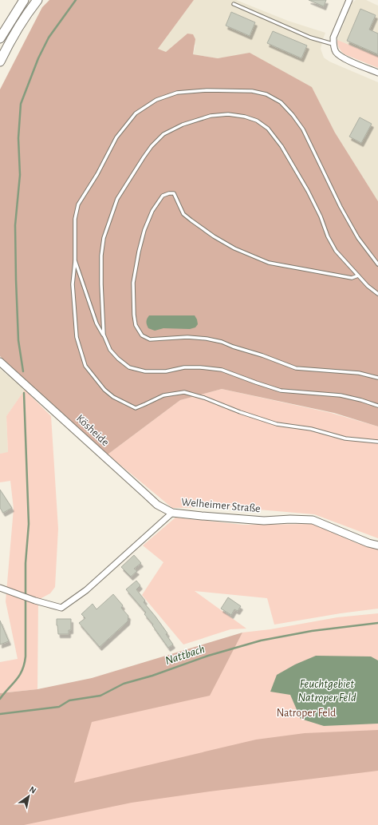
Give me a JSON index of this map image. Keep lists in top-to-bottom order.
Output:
{
  "streets": {
    "street": ["Kösheide", "Welheimer Straße"]
  },
  "crossings": [
    ["Kösheide", "Welheimer Straße"]
  ],
  "water": ["Nattbach", "Feuchtgebiet Natroper Feld"],
  "parks": ["Natroper Feld"],
  "north": "top right"
}
